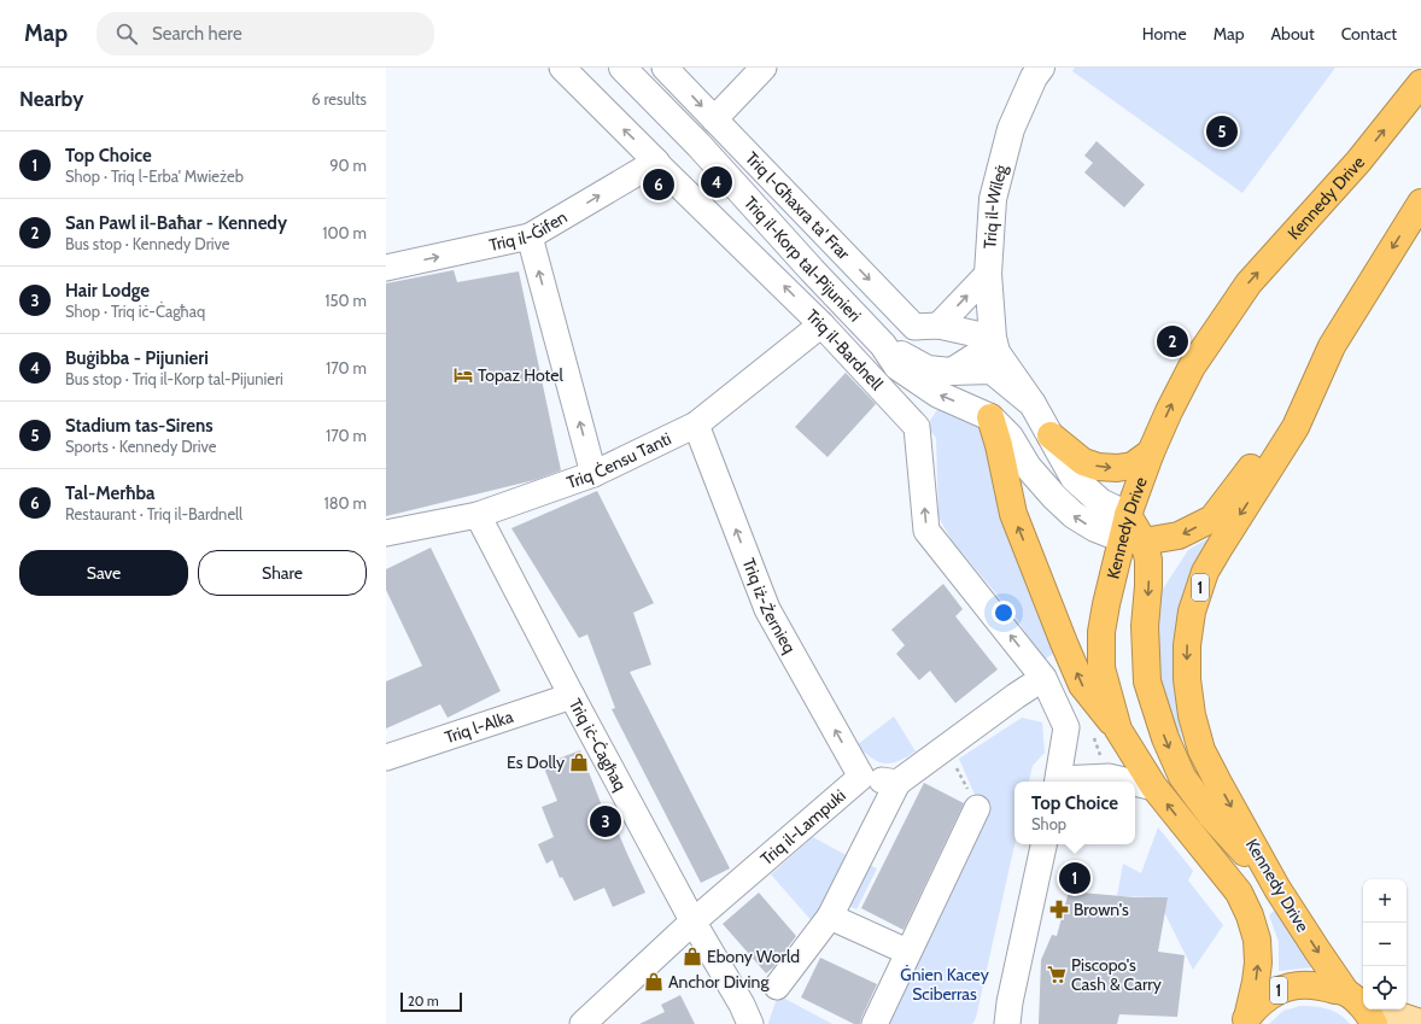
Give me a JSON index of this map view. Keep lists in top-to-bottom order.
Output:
{
  "streets": {
    "highway": ["Kennedy Drive", "1"],
    "street": [
      "Triq l-Għaxra ta' Frar",
      "Triq il-Wileġ",
      "Triq il-Ġifen",
      "Triq il-Korp tal-Pijunieri",
      "Triq il-Bardnell",
      "Triq Ċensu Tanti",
      "Triq iż-Żernieq",
      "Triq l-Alka",
      "Triq iċ-Ċagħaq",
      "Triq il-Lampuki"
    ]
  },
  "crossings": [
    ["Kennedy Drive", "1"],
    ["Triq l-Għaxra ta' Frar", "Triq il-Wileġ"],
    ["Triq l-Għaxra ta' Frar", "Triq il-Korp tal-Pijunieri"],
    ["Triq il-Wileġ", "Triq il-Korp tal-Pijunieri"],
    ["Triq il-Ġifen", "Triq il-Bardnell"],
    ["Triq il-Bardnell", "Triq Ċensu Tanti"],
    ["Triq Ċensu Tanti", "Triq iż-Żernieq"],
    ["Triq Ċensu Tanti", "Triq iċ-Ċagħaq"],
    ["Triq iż-Żernieq", "Triq il-Lampuki"],
    ["Triq l-Alka", "Triq iċ-Ċagħaq"],
    ["Triq iċ-Ċagħaq", "Triq il-Lampuki"]
  ],
  "one_way": ["Triq l-Għaxra ta' Frar", "Triq il-Ġifen", "Triq iż-Żernieq"],
  "parks": ["Ġnien Kacey Sciberras"],
  "places": {
    "hotel": ["Topaz Hotel"],
    "shop": ["Es Dolly", "Ebony World", "Anchor Diving"],
    "pharmacy": ["Brown's"],
    "supermarket": ["Piscopo's Cash & Carry"]
  },
  "scale_bar": "20 m",
  "page": {
    "header": "Map",
    "search": "Search here",
    "nav": [
      "Home",
      "Map",
      "About",
      "Contact"
    ],
    "heading": ["Nearby", "6 results"],
    "pins": [
      "5",
      "4",
      "6",
      "2",
      "3",
      "1"
    ],
    "list": [
      {
        "mark": "1",
        "name": "Top Choice",
        "note": "Shop · Triq l-Erba' Mwieżeb",
        "value": "90 m"
      },
      {
        "mark": "2",
        "name": "San Pawl il-Baħar - Kennedy",
        "note": "Bus stop · Kennedy Drive",
        "value": "100 m"
      },
      {
        "mark": "3",
        "name": "Hair Lodge",
        "note": "Shop · Triq iċ-Ċagħaq",
        "value": "150 m"
      },
      {
        "mark": "4",
        "name": "Buġibba - Pijunieri",
        "note": "Bus stop · Triq il-Korp tal-Pijunieri",
        "value": "170 m"
      },
      {
        "mark": "5",
        "name": "Stadium tas-Sirens",
        "note": "Sports · Kennedy Drive",
        "value": "170 m"
      },
      {
        "mark": "6",
        "name": "Tal-Merħba",
        "note": "Restaurant · Triq il-Bardnell",
        "value": "180 m"
      }
    ],
    "buttons": ["Save", "Share"],
    "popup": ["Top Choice", "Shop"],
    "map_buttons": ["+", "−"],
    "scale": "20 m"
  }
}
